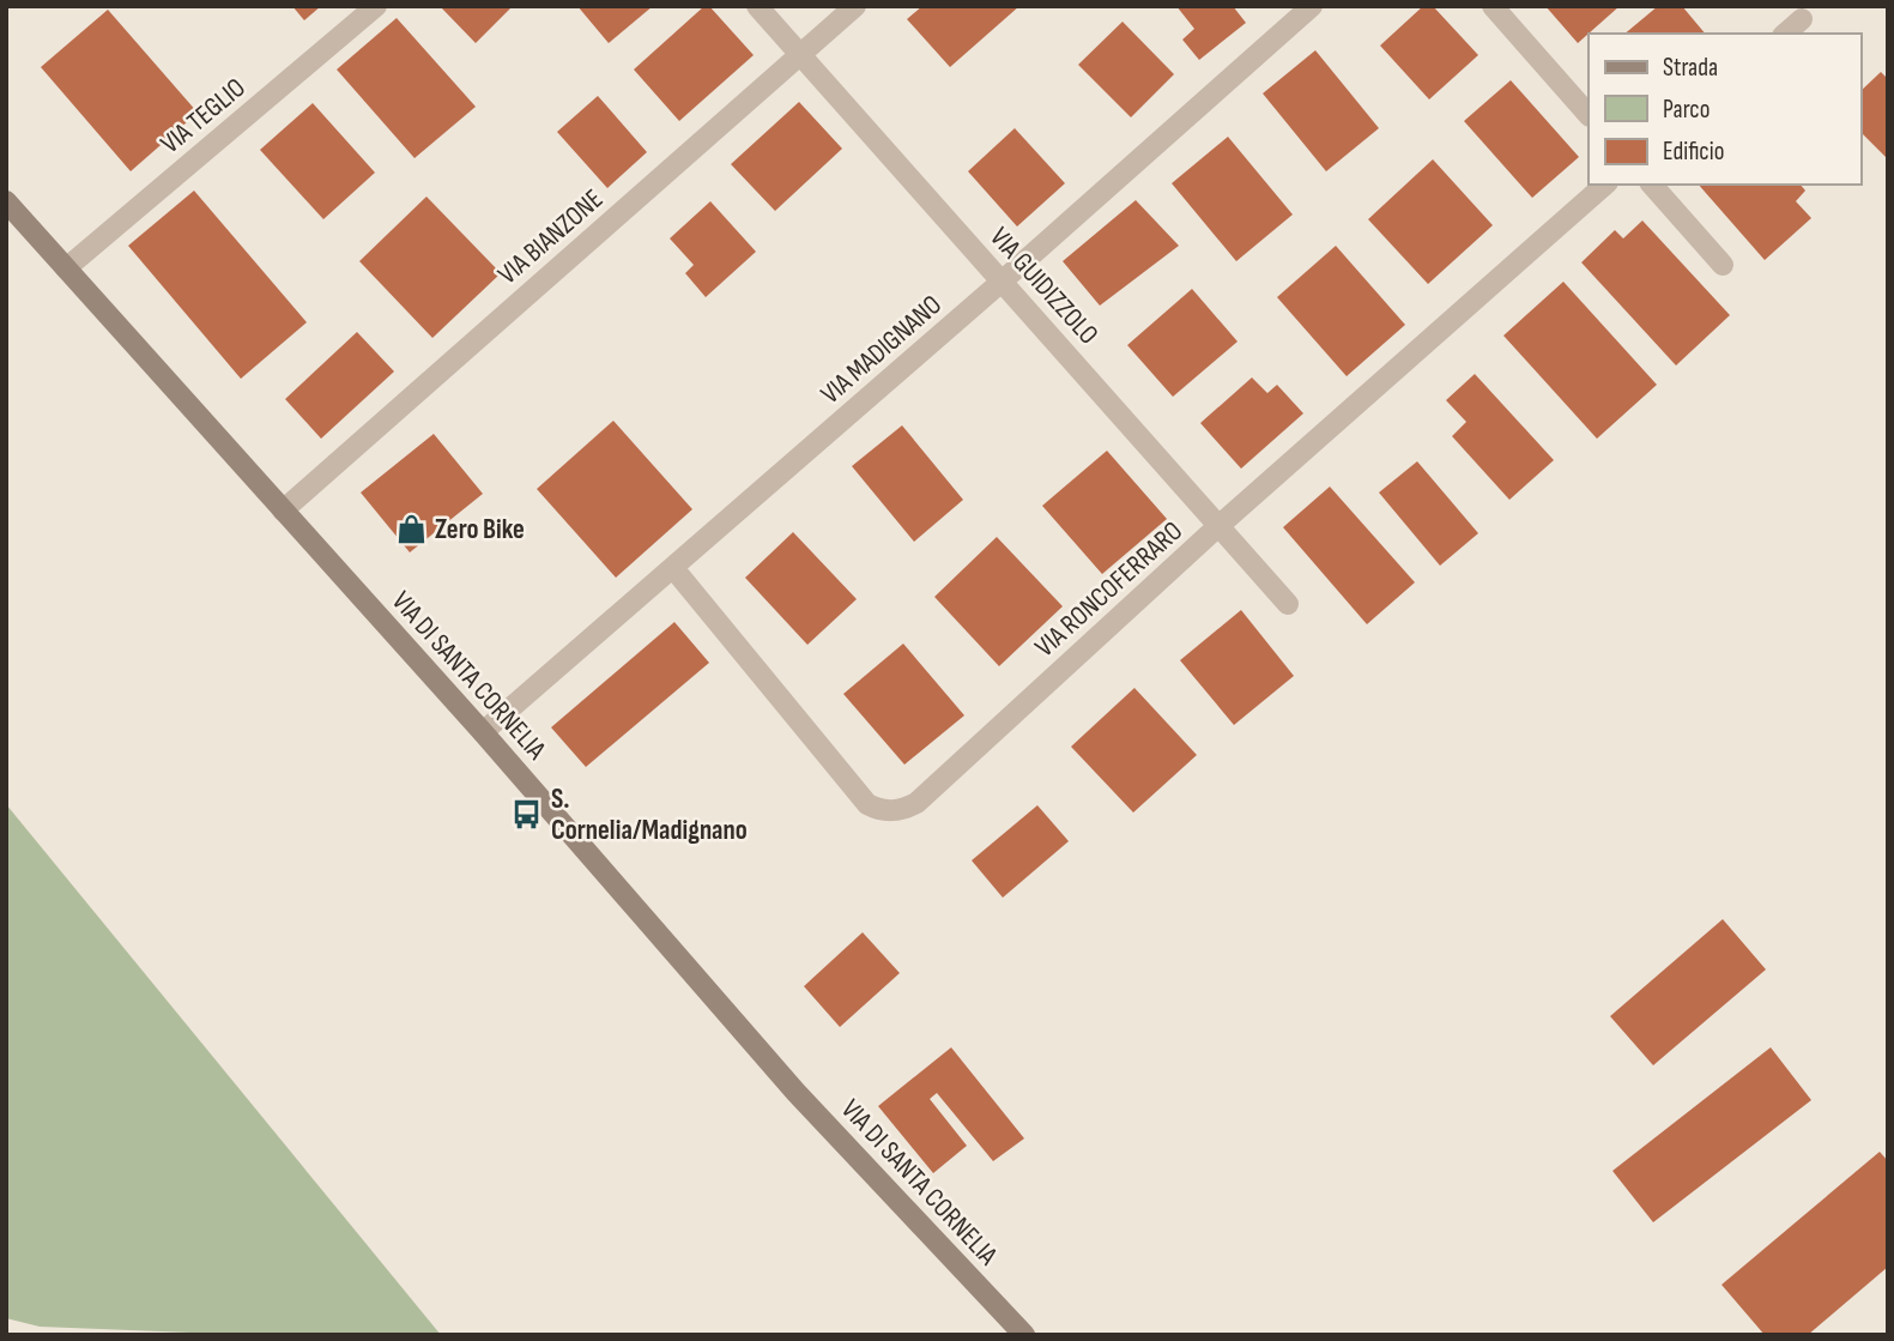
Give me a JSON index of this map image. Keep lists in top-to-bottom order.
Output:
{
  "streets": {
    "street": [
      "VIA TEGLIO",
      "VIA BIANZONE",
      "VIA GUIDIZZOLO",
      "VIA MADIGNANO",
      "VIA RONCOFERRARO",
      "VIA DI SANTA CORNELIA"
    ]
  },
  "crossings": [
    ["VIA TEGLIO", "VIA DI SANTA CORNELIA"],
    ["VIA BIANZONE", "VIA GUIDIZZOLO"],
    ["VIA BIANZONE", "VIA DI SANTA CORNELIA"],
    ["VIA GUIDIZZOLO", "VIA MADIGNANO"],
    ["VIA GUIDIZZOLO", "VIA RONCOFERRARO"],
    ["VIA MADIGNANO", "VIA RONCOFERRARO"],
    ["VIA MADIGNANO", "VIA DI SANTA CORNELIA"]
  ],
  "places": {
    "shop": ["Zero Bike"],
    "bus stop": ["S. Cornelia/Madignano"]
  },
  "legend": ["Strada", "Parco", "Edificio"]
}
